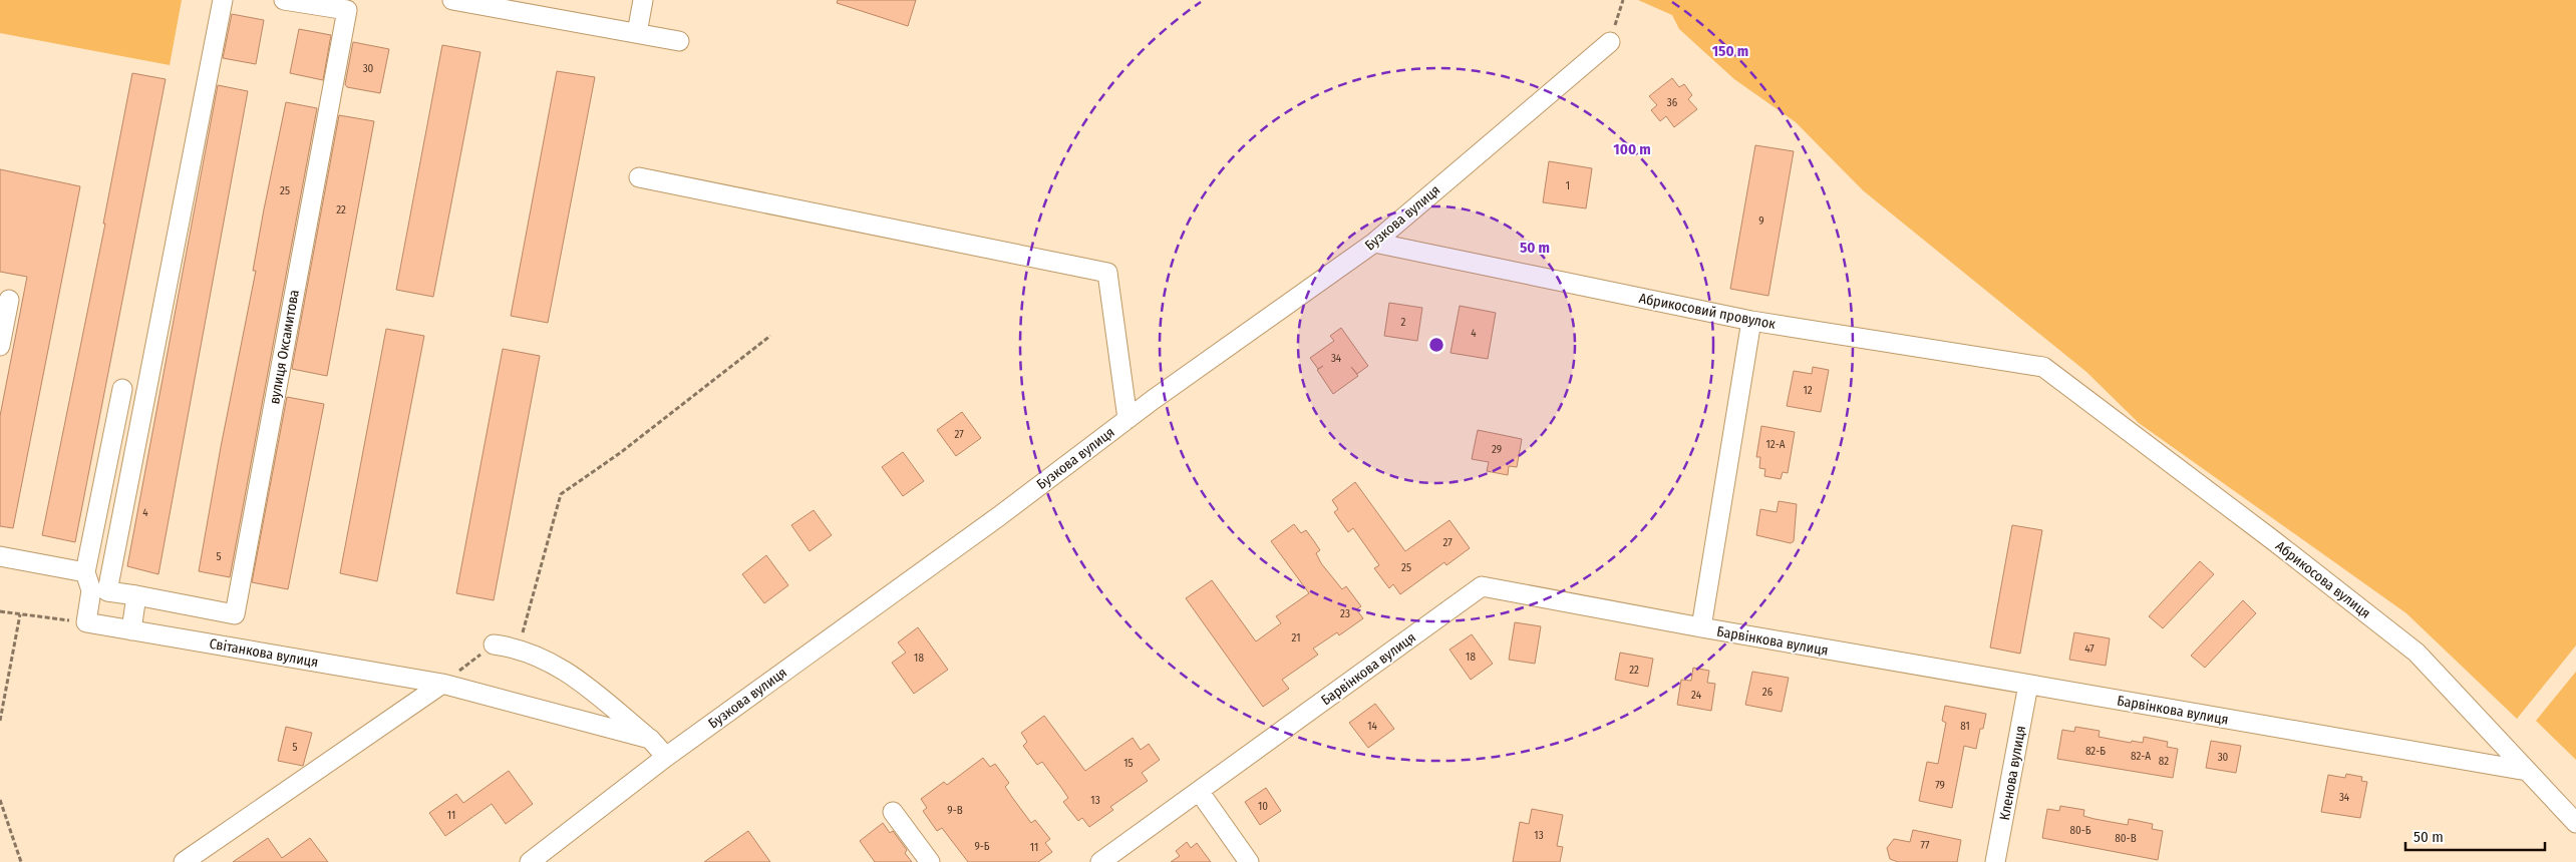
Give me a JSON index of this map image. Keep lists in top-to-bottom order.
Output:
{
  "streets": {
    "street": [
      "Бузкова вулиця",
      "Абрикосовий провулок",
      "вулиця Оксамитова",
      "Абрикосова вулиця",
      "Барвінкова вулиця",
      "Світанкова вулиця",
      "Кленова вулиця"
    ]
  },
  "crossings": [
    ["Бузкова вулиця", "Абрикосовий провулок"],
    ["Абрикосовий провулок", "Абрикосова вулиця"],
    ["Абрикосова вулиця", "Барвінкова вулиця"],
    ["Барвінкова вулиця", "Кленова вулиця"]
  ],
  "house_numbers": [
    "30",
    "36",
    "1",
    "25",
    "22",
    "9",
    "2",
    "4",
    "34",
    "12",
    "27",
    "12-А",
    "29",
    "4",
    "27",
    "5",
    "25",
    "23",
    "21",
    "47",
    "18",
    "18",
    "22",
    "26",
    "24",
    "14",
    "81",
    "5",
    "82-Б",
    "82-А",
    "30",
    "82",
    "15",
    "79",
    "34",
    "13",
    "10",
    "9-В",
    "11",
    "80-Б",
    "13",
    "80-В",
    "77",
    "9-Б",
    "11"
  ],
  "scale_bar": "50 m",
  "rings": ["150 m", "100 m", "50 m"]
}
